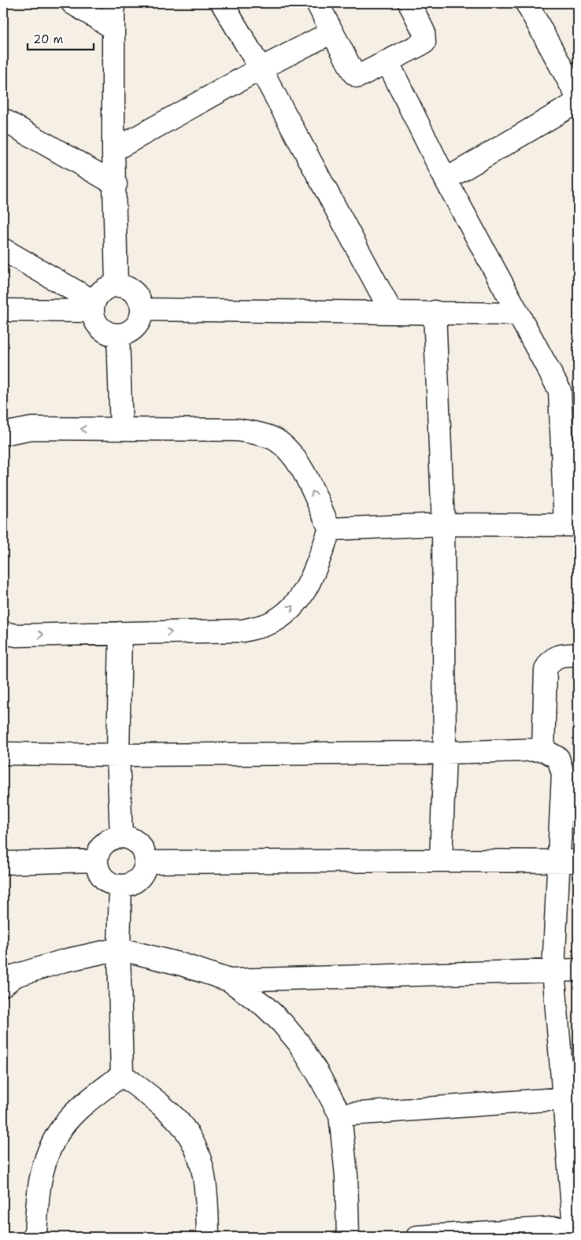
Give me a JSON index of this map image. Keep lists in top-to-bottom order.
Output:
{
  "scale_bar": "20 m"
}
